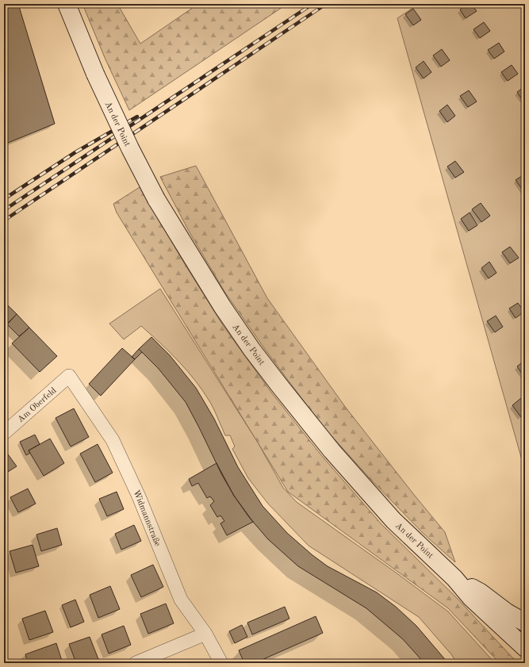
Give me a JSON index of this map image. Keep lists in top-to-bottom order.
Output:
{
  "streets": {
    "street": ["An der Point", "Am Oberfeld", "Widmannstraße"]
  },
  "crossings": [
    ["Am Oberfeld", "Widmannstraße"]
  ]
}
